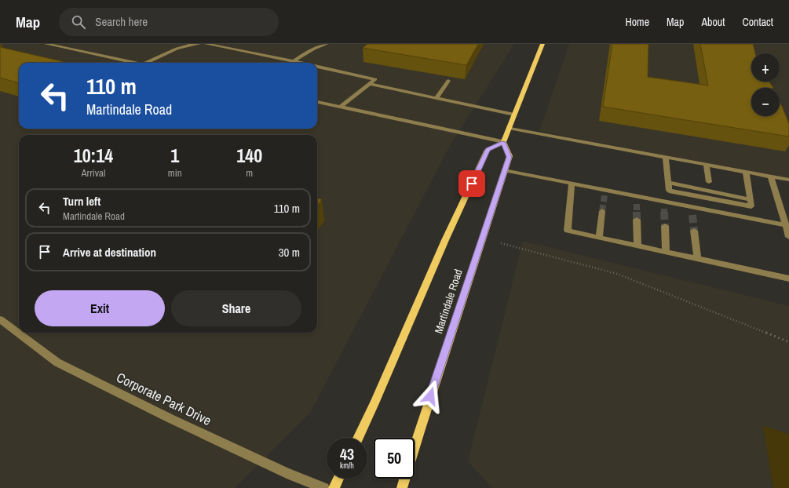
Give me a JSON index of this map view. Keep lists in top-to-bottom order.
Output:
{
  "streets": {
    "main road": ["Martindale Road"],
    "street": ["Corporate Park Drive"]
  },
  "page": {
    "header": "Map",
    "search": "Search here",
    "nav": [
      "Home",
      "Map",
      "About",
      "Contact"
    ],
    "map_buttons": ["+", "−"],
    "turn": ["110 m", "Martindale Road"],
    "eta": [
      "10:14",
      "Arrival",
      "1",
      "min",
      "140",
      "m"
    ],
    "list": [
      {
        "name": "Turn left",
        "note": "Martindale Road",
        "value": "110 m"
      },
      {
        "name": "Arrive at destination",
        "value": "30 m"
      }
    ],
    "buttons": ["Exit", "Share"],
    "speed": "43 km/h",
    "limit": "50"
  }
}
